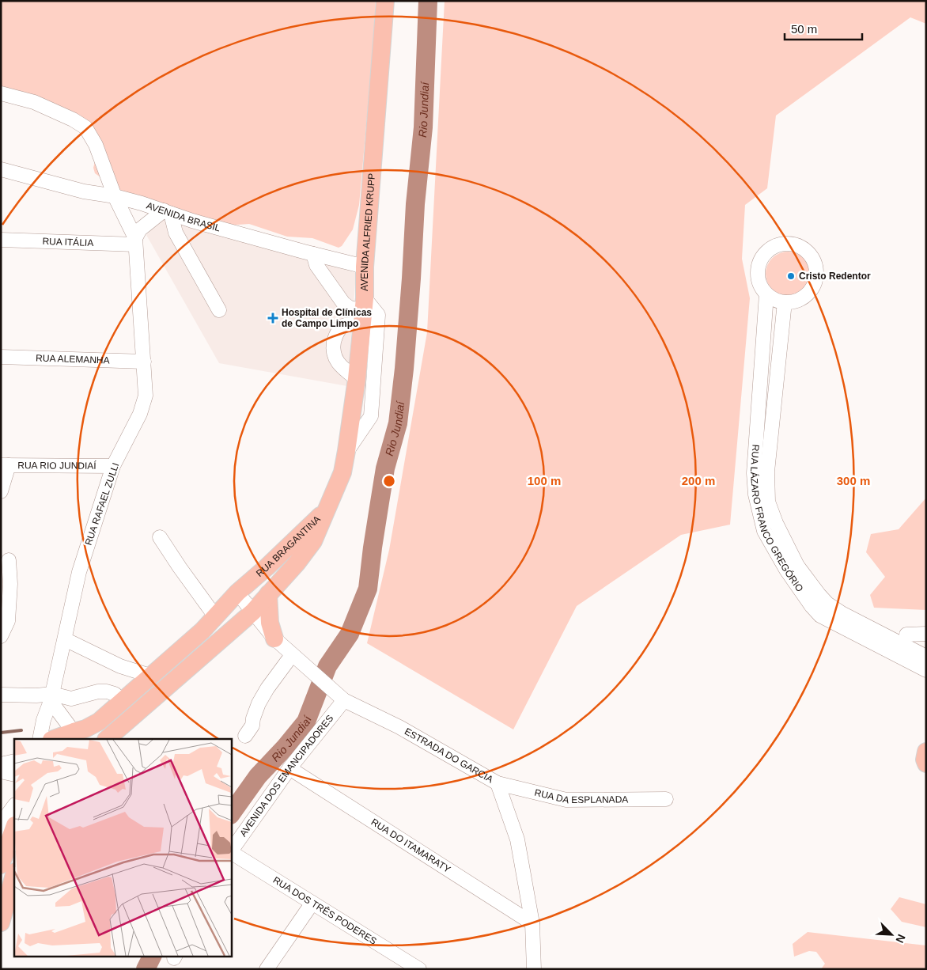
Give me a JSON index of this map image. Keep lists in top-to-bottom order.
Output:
{
  "streets": {
    "main road": ["AVENIDA ALFRIED KRUPP", "RUA BRAGANTINA"],
    "street": [
      "AVENIDA BRASIL",
      "RUA ITÁLIA",
      "RUA ALEMANHA",
      "RUA RIO JUNDIAÍ",
      "RUA RAFAEL ZULLI",
      "RUA LÁZARO FRANCO GREGÓRIO",
      "ESTRADA DO GARCIA",
      "AVENIDA DOS EMANCIPADORES",
      "RUA DA ESPLANADA",
      "RUA DO ITAMARATY",
      "RUA DOS TRÊS PODERES"
    ]
  },
  "crossings": [
    ["AVENIDA BRASIL", "AVENIDA ALFRIED KRUPP"],
    ["AVENIDA ALFRIED KRUPP", "RUA BRAGANTINA"],
    ["RUA ITÁLIA", "RUA RAFAEL ZULLI"],
    ["RUA ALEMANHA", "RUA RAFAEL ZULLI"],
    ["RUA RIO JUNDIAÍ", "RUA RAFAEL ZULLI"],
    ["RUA BRAGANTINA", "ESTRADA DO GARCIA"],
    ["ESTRADA DO GARCIA", "AVENIDA DOS EMANCIPADORES"],
    ["ESTRADA DO GARCIA", "RUA DA ESPLANADA"],
    ["ESTRADA DO GARCIA", "RUA DO ITAMARATY"],
    ["AVENIDA DOS EMANCIPADORES", "RUA DO ITAMARATY"],
    ["AVENIDA DOS EMANCIPADORES", "RUA DOS TRÊS PODERES"]
  ],
  "water": ["Rio Jundiaí"],
  "places": {
    "other": ["Cristo Redentor"],
    "health": ["Hospital de Clínicas de Campo Limpo"]
  },
  "scale_bar": "50 m",
  "north": "bottom right",
  "rings": ["100 m", "200 m", "300 m"]
}
